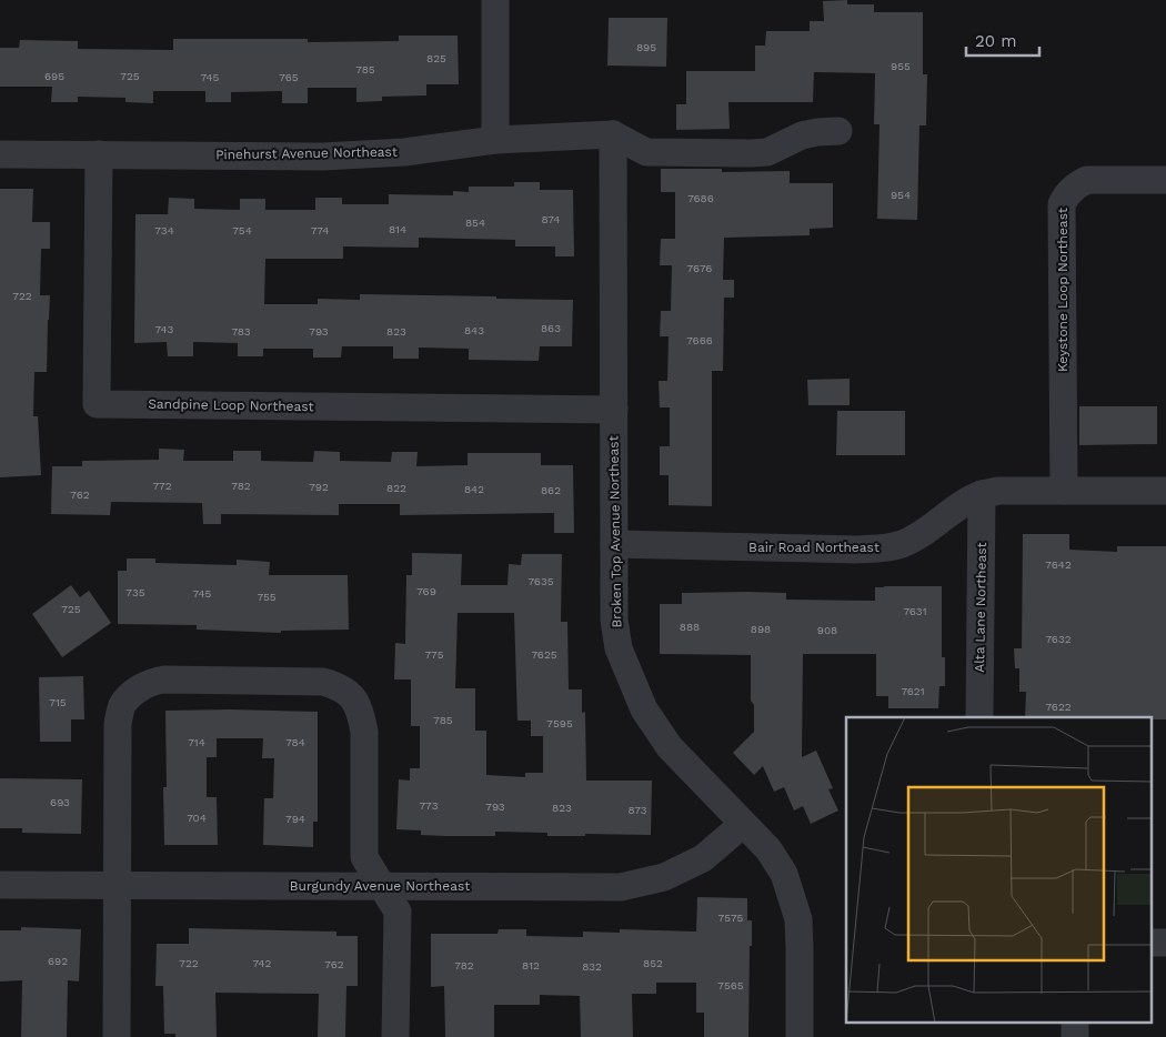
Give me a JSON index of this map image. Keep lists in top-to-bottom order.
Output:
{
  "streets": {
    "street": [
      "Pinehurst Avenue Northeast",
      "Keystone Loop Northeast",
      "Sandpine Loop Northeast",
      "Broken Top Avenue Northeast",
      "Bair Road Northeast",
      "Alta Lane Northeast",
      "Burgundy Avenue Northeast"
    ]
  },
  "crossings": [
    ["Pinehurst Avenue Northeast", "Sandpine Loop Northeast"],
    ["Pinehurst Avenue Northeast", "Broken Top Avenue Northeast"],
    ["Keystone Loop Northeast", "Bair Road Northeast"],
    ["Sandpine Loop Northeast", "Broken Top Avenue Northeast"],
    ["Broken Top Avenue Northeast", "Bair Road Northeast"],
    ["Broken Top Avenue Northeast", "Burgundy Avenue Northeast"],
    ["Bair Road Northeast", "Alta Lane Northeast"]
  ],
  "house_numbers": [
    "895",
    "825",
    "955",
    "785",
    "695",
    "725",
    "745",
    "765",
    "954",
    "7686",
    "874",
    "854",
    "814",
    "734",
    "754",
    "774",
    "7676",
    "722",
    "863",
    "743",
    "843",
    "783",
    "793",
    "823",
    "7666",
    "772",
    "782",
    "792",
    "822",
    "842",
    "862",
    "762",
    "7642",
    "7635",
    "769",
    "735",
    "745",
    "755",
    "725",
    "7631",
    "888",
    "898",
    "908",
    "7632",
    "775",
    "7625",
    "7621",
    "715",
    "7622",
    "785",
    "7595",
    "714",
    "784",
    "693",
    "773",
    "793",
    "823",
    "873",
    "704",
    "794",
    "7575",
    "692",
    "722",
    "742",
    "852",
    "762",
    "782",
    "812",
    "832",
    "7565"
  ],
  "scale_bar": "20 m"
}
